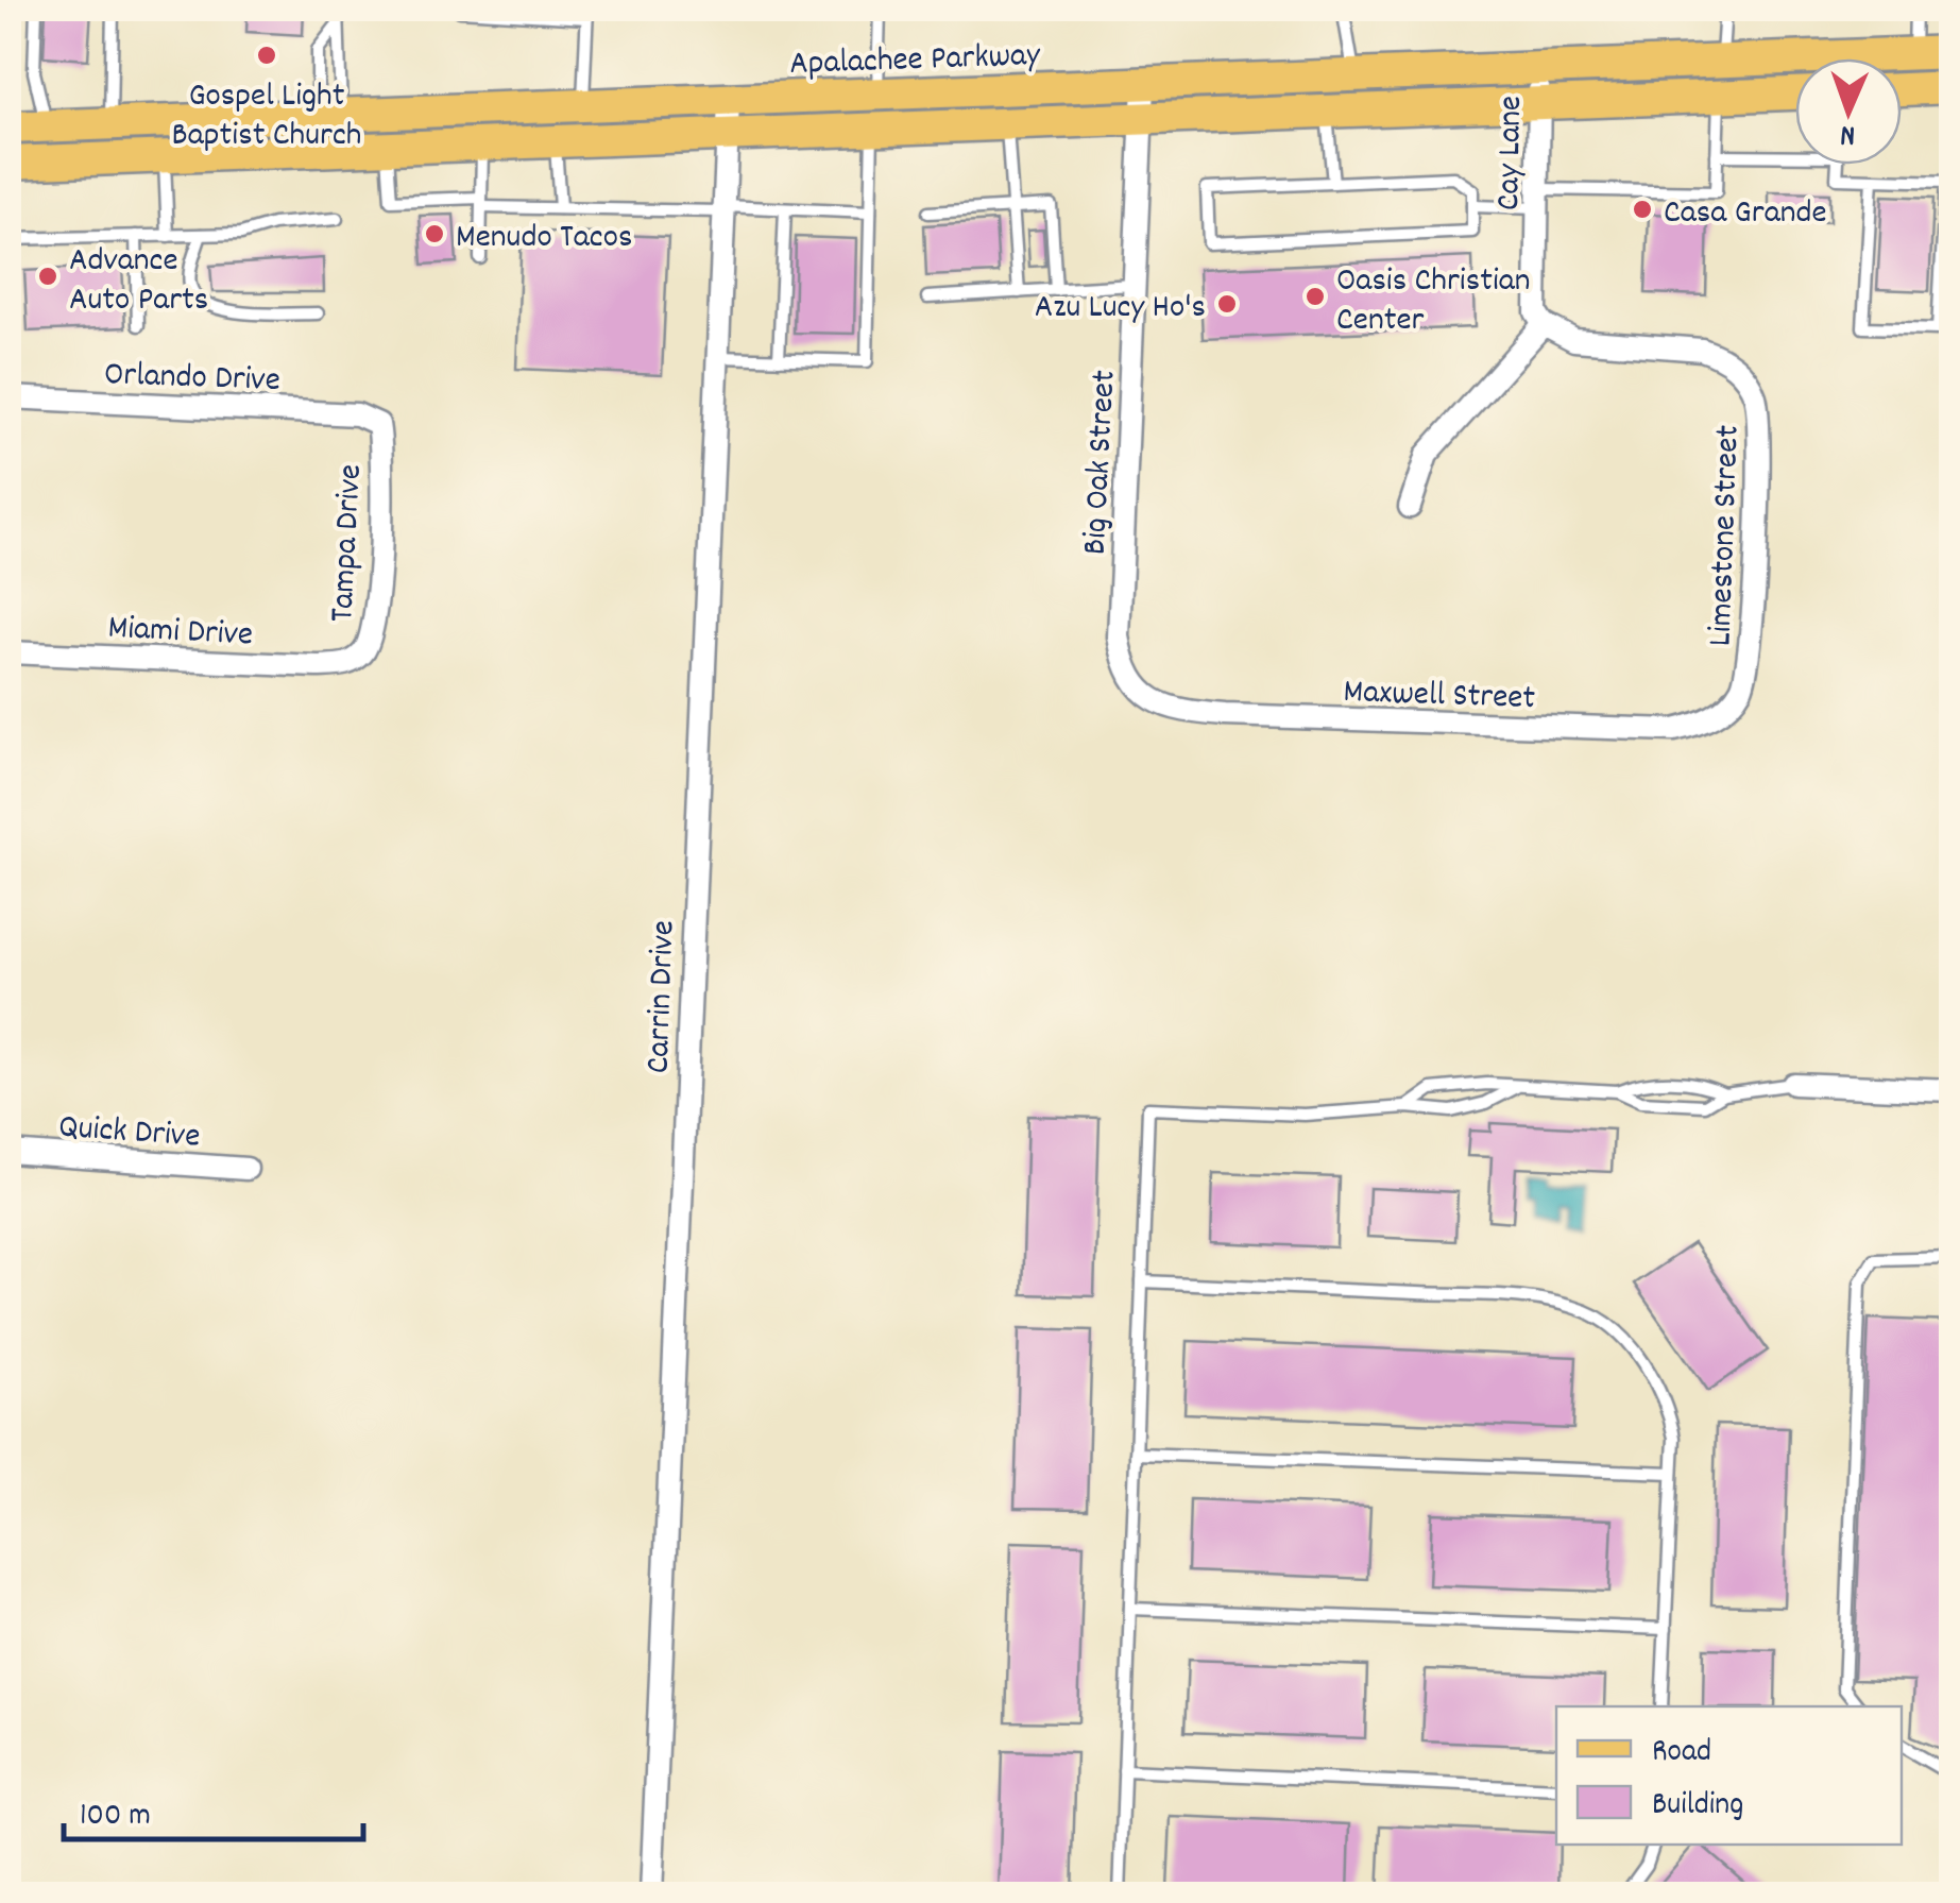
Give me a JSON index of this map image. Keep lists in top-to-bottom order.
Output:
{
  "streets": {
    "main road": ["Apalachee Parkway"],
    "street": [
      "Cay Lane",
      "Orlando Drive",
      "Big Oak Street",
      "Limestone Street",
      "Tampa Drive",
      "Miami Drive",
      "Maxwell Street",
      "Carrin Drive",
      "Quick Drive"
    ]
  },
  "crossings": [
    ["Apalachee Parkway", "Cay Lane"],
    ["Apalachee Parkway", "Big Oak Street"],
    ["Apalachee Parkway", "Carrin Drive"],
    ["Cay Lane", "Limestone Street"],
    ["Orlando Drive", "Tampa Drive"],
    ["Big Oak Street", "Maxwell Street"],
    ["Limestone Street", "Maxwell Street"],
    ["Tampa Drive", "Miami Drive"]
  ],
  "places": [
    "Gospel Light Baptist Church",
    "Casa Grande",
    "Menudo Tacos",
    "Advance Auto Parts",
    "Oasis Christian Center",
    "Azu Lucy Ho's"
  ],
  "legend": ["Road", "Building"],
  "scale_bar": "100 m",
  "north": "bottom"
}
